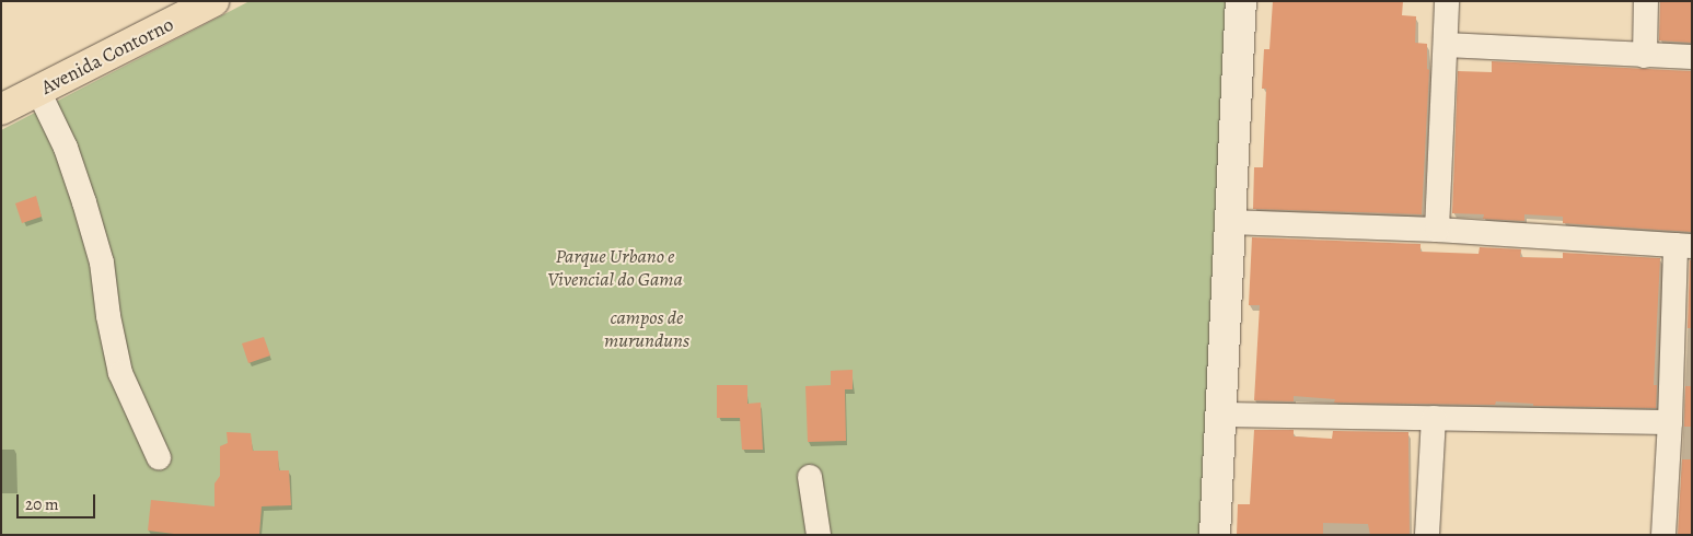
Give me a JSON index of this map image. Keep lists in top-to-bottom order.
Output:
{
  "streets": {
    "main road": ["Avenida Contorno"]
  },
  "parks": ["Parque Urbano e Vivencial do Gama", "campos de murunduns"],
  "scale_bar": "20 m"
}
